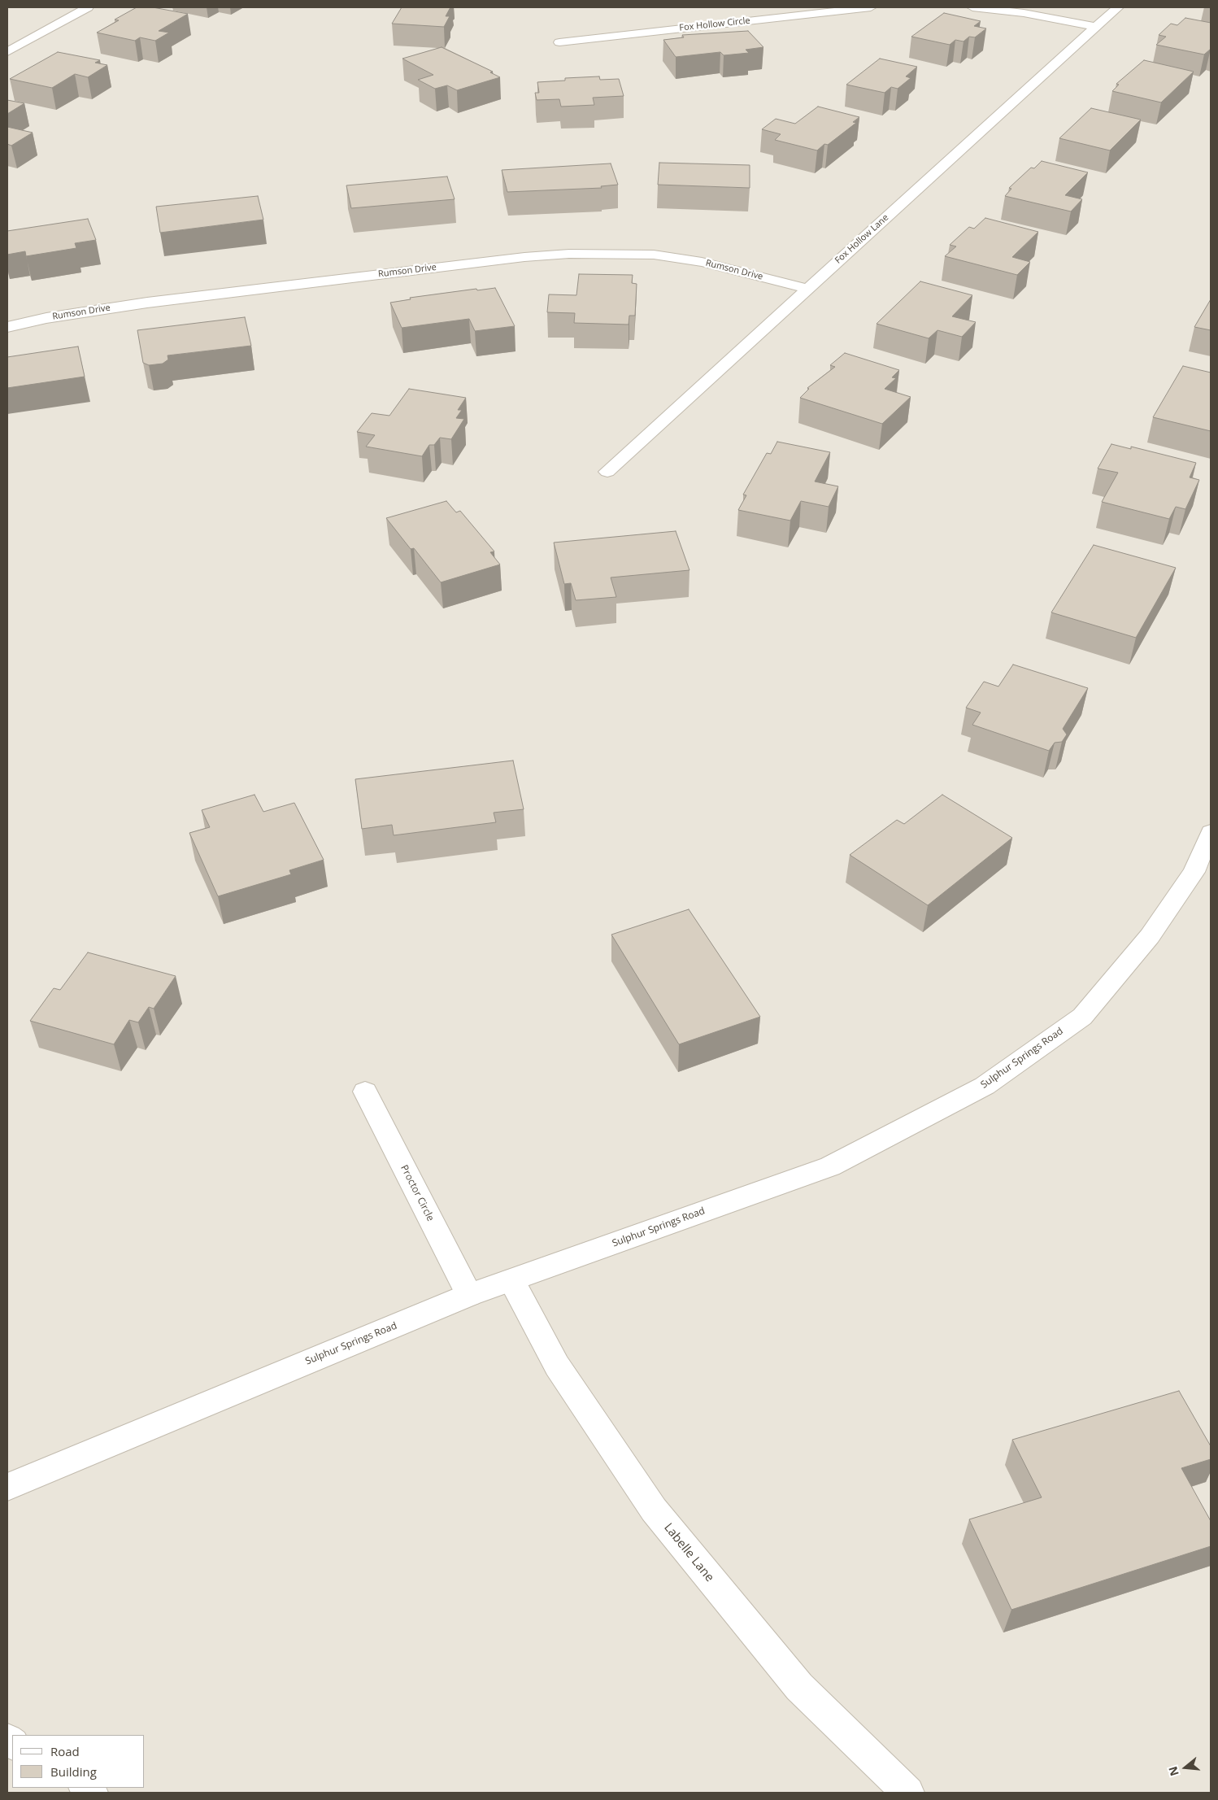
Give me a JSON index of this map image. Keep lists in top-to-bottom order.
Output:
{
  "streets": {
    "street": [
      "Fox Hollow Circle",
      "Fox Hollow Lane",
      "Rumson Drive",
      "Sulphur Springs Road",
      "Proctor Circle",
      "Labelle Lane"
    ]
  },
  "crossings": [
    ["Fox Hollow Lane", "Rumson Drive"],
    ["Sulphur Springs Road", "Proctor Circle"],
    ["Sulphur Springs Road", "Labelle Lane"]
  ],
  "legend": ["Road", "Building"],
  "north": "left"
}
